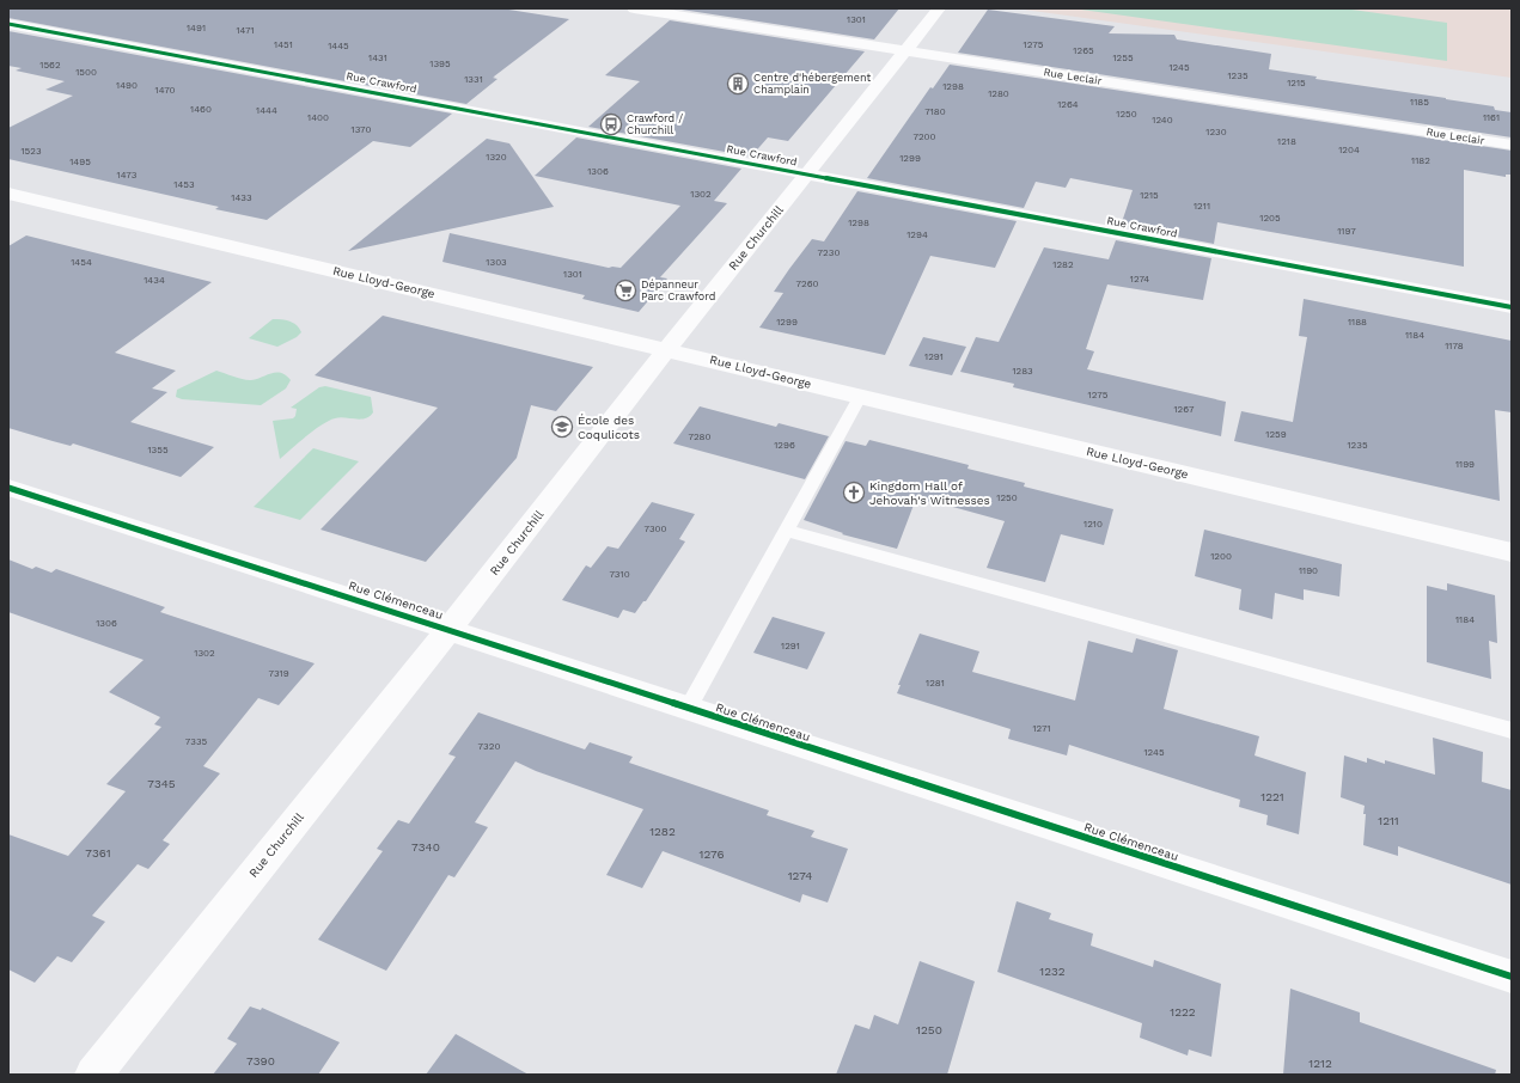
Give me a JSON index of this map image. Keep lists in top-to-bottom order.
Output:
{
  "streets": {
    "street": [
      "Rue Leclair",
      "Rue Crawford",
      "Rue Churchill",
      "Rue Lloyd-George",
      "Rue Clémenceau"
    ]
  },
  "crossings": [
    ["Rue Leclair", "Rue Churchill"],
    ["Rue Crawford", "Rue Churchill"],
    ["Rue Churchill", "Rue Lloyd-George"],
    ["Rue Churchill", "Rue Clémenceau"]
  ],
  "places": {
    "building": ["Centre d'hébergement Champlain"],
    "bus stop": ["Crawford / Churchill"],
    "supermarket": ["Dépanneur Parc Crawford"],
    "school or university": ["École des Coqulicots"],
    "church": ["Kingdom Hall of Jehovah's Witnesses"]
  },
  "house_numbers": [
    "1301",
    "1491",
    "1471",
    "1451",
    "1275",
    "1445",
    "1265",
    "1431",
    "1255",
    "1395",
    "1562",
    "1245",
    "1500",
    "1235",
    "1331",
    "1215",
    "1490",
    "1298",
    "1470",
    "1280",
    "1185",
    "1264",
    "1460",
    "1444",
    "7180",
    "1250",
    "1400",
    "1161",
    "1240",
    "1370",
    "1230",
    "7200",
    "1218",
    "1204",
    "1523",
    "1320",
    "1299",
    "1182",
    "1495",
    "1306",
    "1473",
    "1453",
    "1302",
    "1215",
    "1433",
    "1211",
    "1205",
    "1298",
    "1197",
    "1294",
    "7230",
    "1454",
    "1303",
    "1282",
    "1301",
    "1274",
    "1434",
    "7260",
    "1299",
    "1188",
    "1184",
    "1178",
    "1291",
    "1283",
    "1275",
    "1267",
    "1259",
    "7280",
    "1296",
    "1235",
    "1355",
    "1199",
    "1250",
    "1210",
    "7300",
    "1200",
    "1190",
    "7310",
    "1184",
    "1306",
    "1291",
    "1302",
    "7319",
    "1281",
    "1271",
    "7335",
    "7320",
    "1245",
    "7345",
    "1221",
    "1211",
    "1282",
    "7340",
    "7361",
    "1276",
    "1274",
    "1232",
    "1222",
    "1250",
    "7390",
    "1212"
  ]
}
